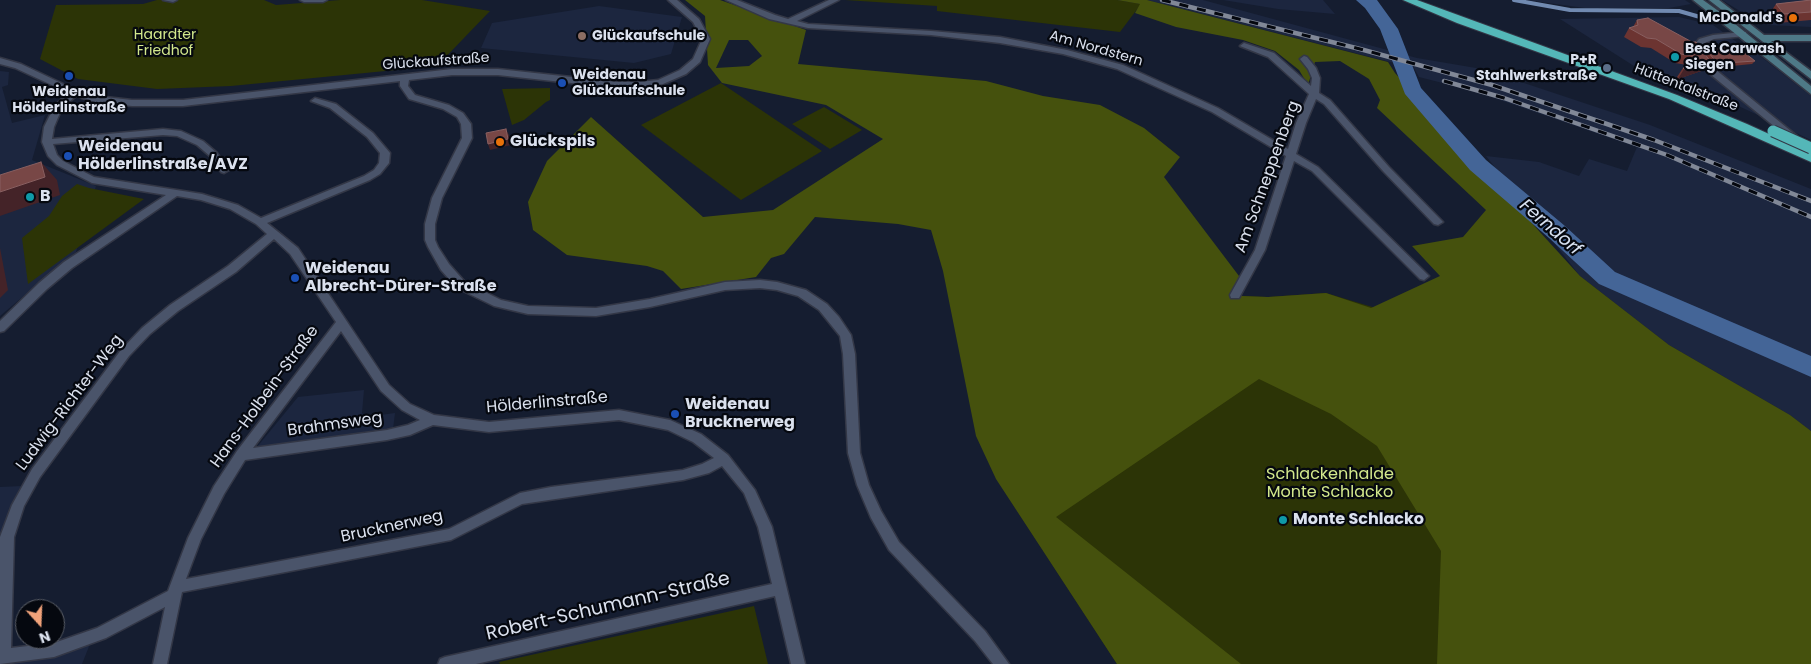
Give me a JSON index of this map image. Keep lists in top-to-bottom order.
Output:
{
  "streets": {
    "highway": ["Hüttentalstraße"],
    "street": [
      "Am Nordstern",
      "Glückaufstraße",
      "Am Schneppenberg",
      "Hans-Holbein-Straße",
      "Ludwig-Richter-Weg",
      "Hölderlinstraße",
      "Brahmsweg",
      "Brucknerweg",
      "Robert-Schumann-Straße"
    ]
  },
  "crossings": [
    ["Am Nordstern", "Am Schneppenberg"],
    ["Hans-Holbein-Straße", "Hölderlinstraße"],
    ["Hans-Holbein-Straße", "Brahmsweg"],
    ["Hans-Holbein-Straße", "Brucknerweg"],
    ["Ludwig-Richter-Weg", "Hölderlinstraße"],
    ["Ludwig-Richter-Weg", "Brucknerweg"],
    ["Hölderlinstraße", "Brahmsweg"],
    ["Hölderlinstraße", "Brucknerweg"],
    ["Hölderlinstraße", "Robert-Schumann-Straße"]
  ],
  "water": ["Ferndorf"],
  "parks": ["Haardter Friedhof", "Schlackenhalde Monte Schlacko"],
  "places": [
    "McDonald's",
    "Glückaufschule",
    "Best Carwash Siegen",
    "P+R Stahlwerkstraße",
    "Weidenau Hölderlinstraße",
    "Weidenau Glückaufschule",
    "Glückspils",
    "Weidenau Hölderlinstraße/AVZ",
    "B",
    "Weidenau Albrecht-Dürer-Straße",
    "Weidenau Brucknerweg",
    "Monte Schlacko"
  ],
  "north": "bottom"
}
